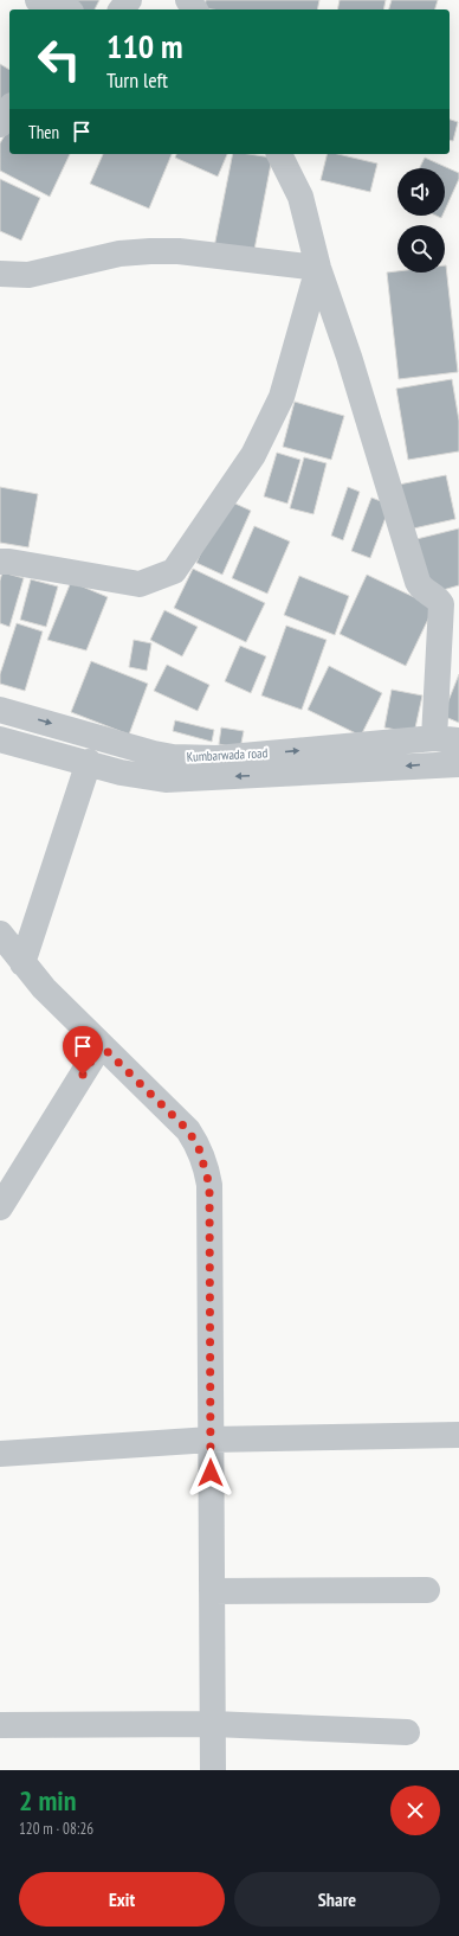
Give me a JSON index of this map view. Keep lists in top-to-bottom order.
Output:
{
  "streets": {
    "street": ["Kumbarwada road"]
  },
  "page": {
    "turn": ["110 m", "Turn left"],
    "then": "Then",
    "heading": ["2 min", "120 m · 08:26"],
    "buttons": ["Exit", "Share"]
  }
}
